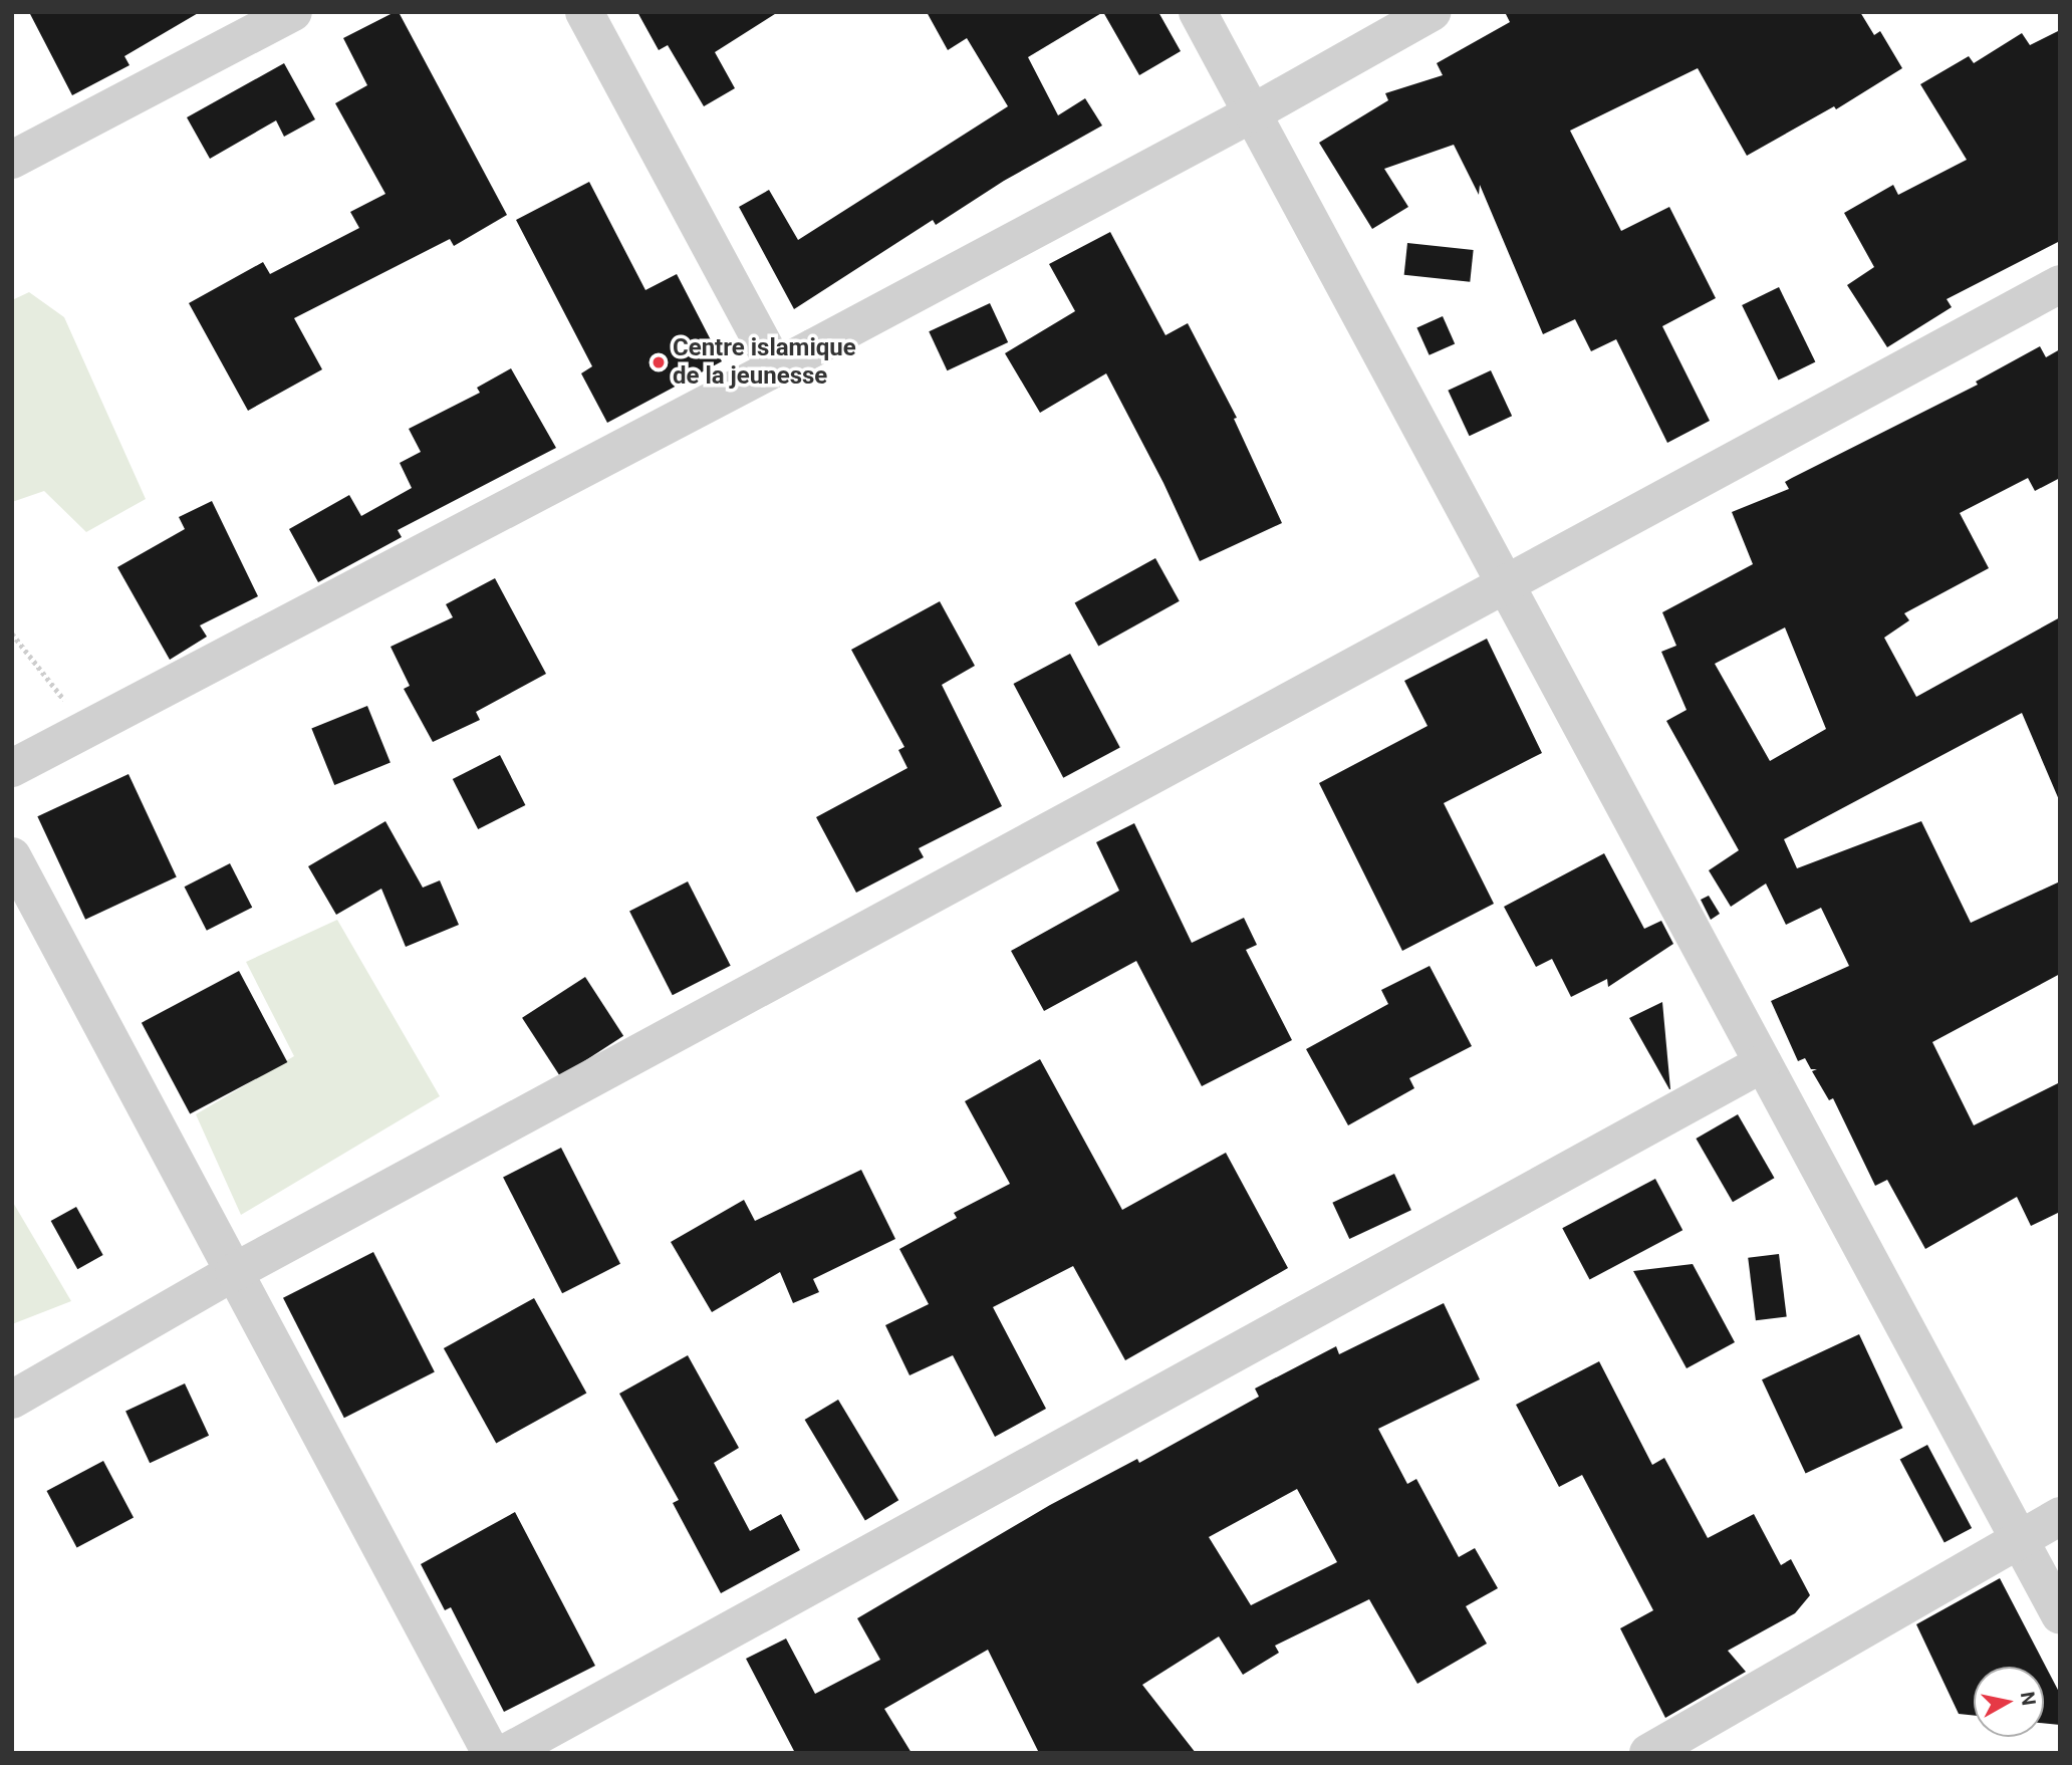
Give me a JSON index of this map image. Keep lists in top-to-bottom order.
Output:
{
  "places": ["Centre islamique de la jeunesse"],
  "north": "right"
}
